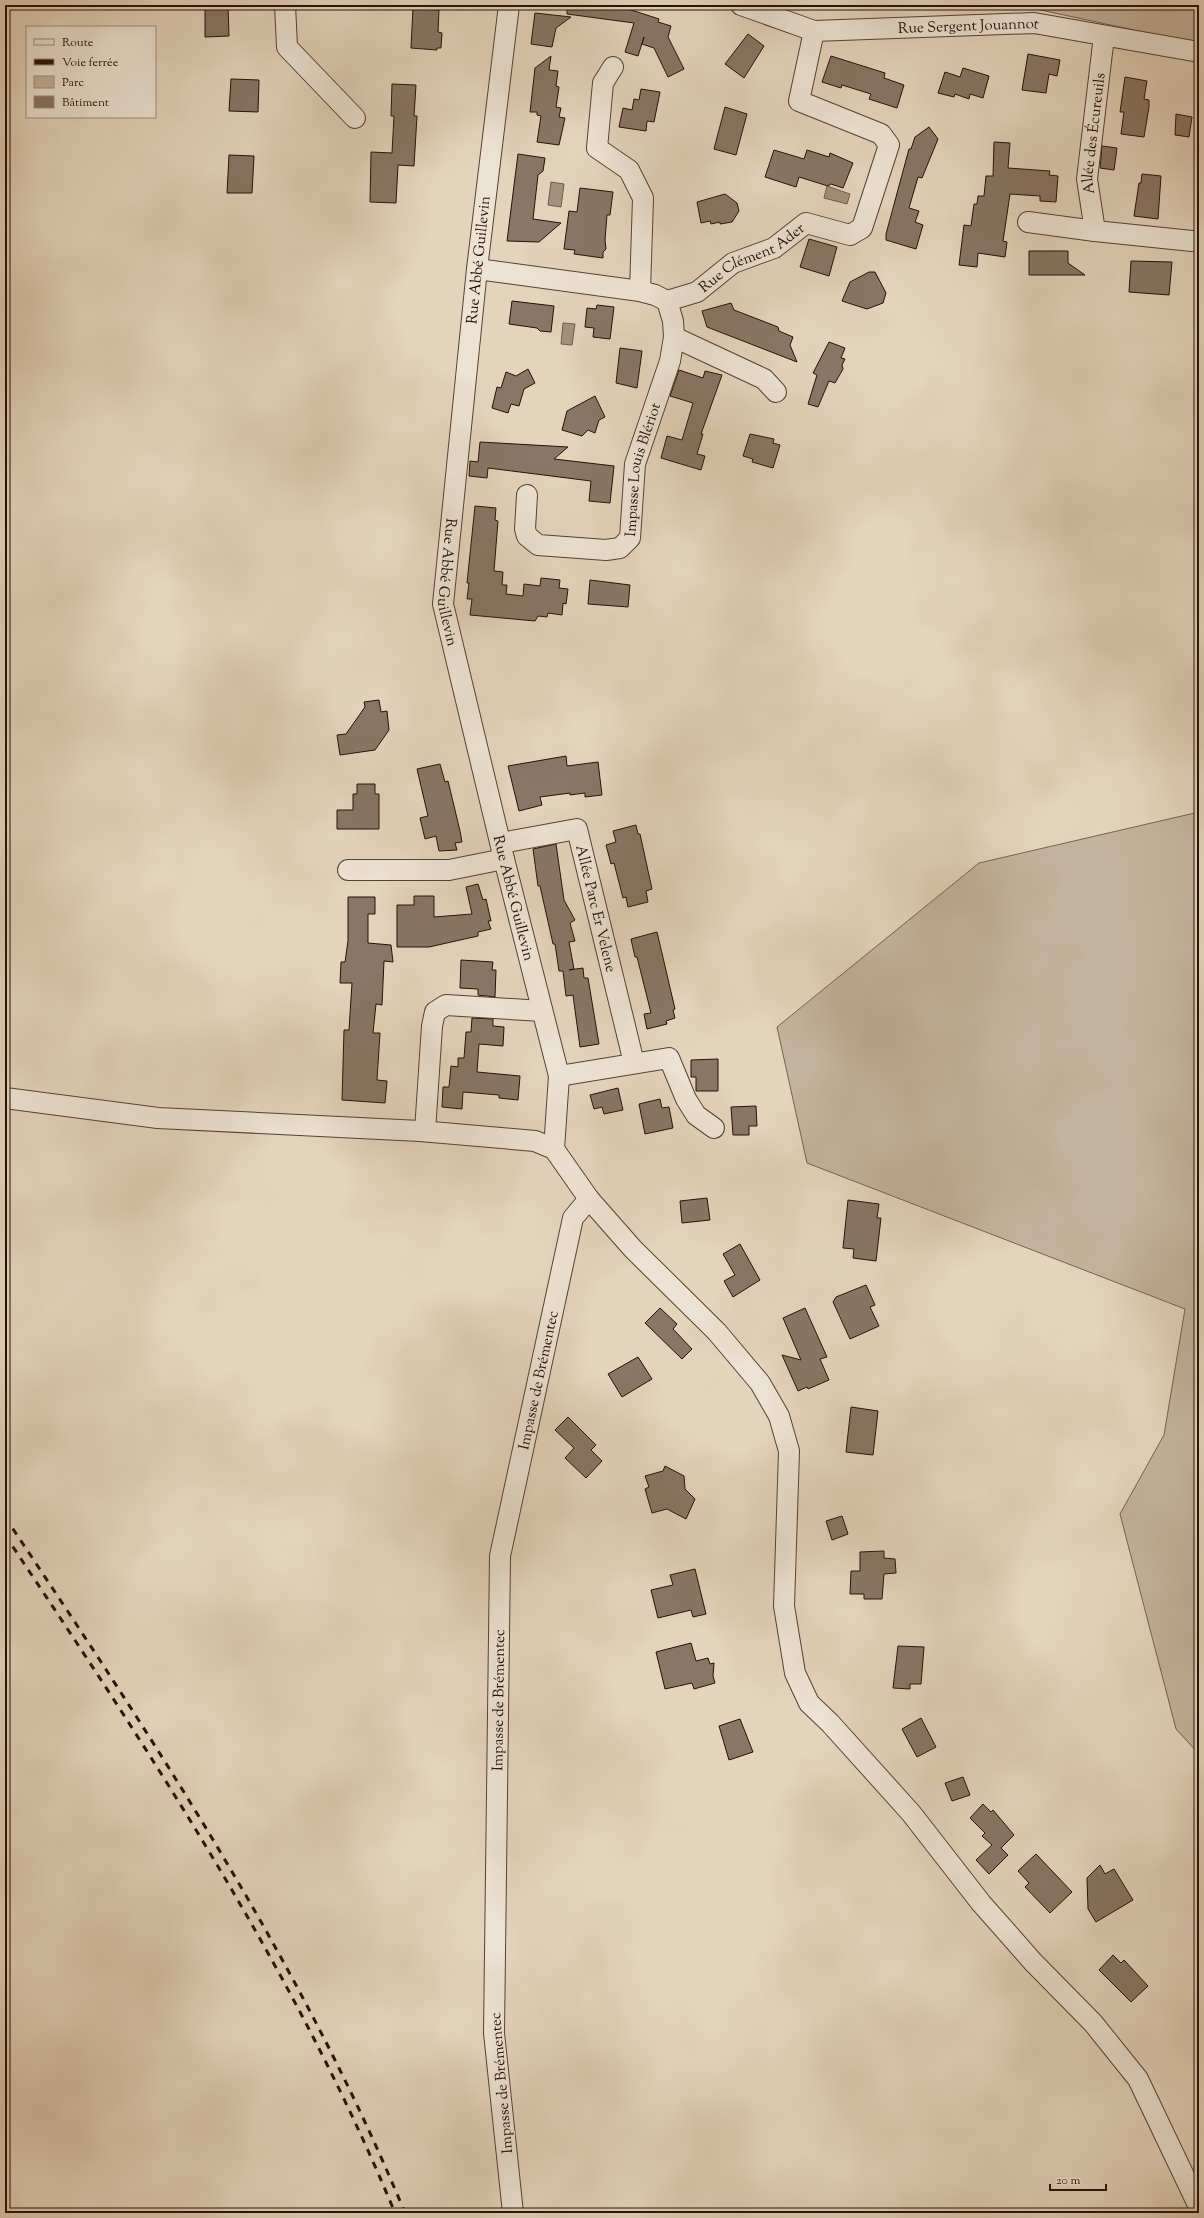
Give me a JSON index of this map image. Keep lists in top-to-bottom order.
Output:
{
  "streets": {
    "street": [
      "Rue Sergent Jouannot",
      "Allée des Écureuils",
      "Rue Clément Ader",
      "Rue Abbé Guillevin",
      "Impasse Louis Blériot",
      "Allée Parc Er Velene",
      "Impasse de Brémentec"
    ]
  },
  "crossings": [
    ["Rue Sergent Jouannot", "Allée des Écureuils"],
    ["Rue Sergent Jouannot", "Rue Clément Ader"],
    ["Rue Clément Ader", "Impasse Louis Blériot"],
    ["Rue Abbé Guillevin", "Allée Parc Er Velene"]
  ],
  "legend": [
    "Route",
    "Voie ferrée",
    "Parc",
    "Bâtiment"
  ],
  "scale_bar": "20 m"
}
